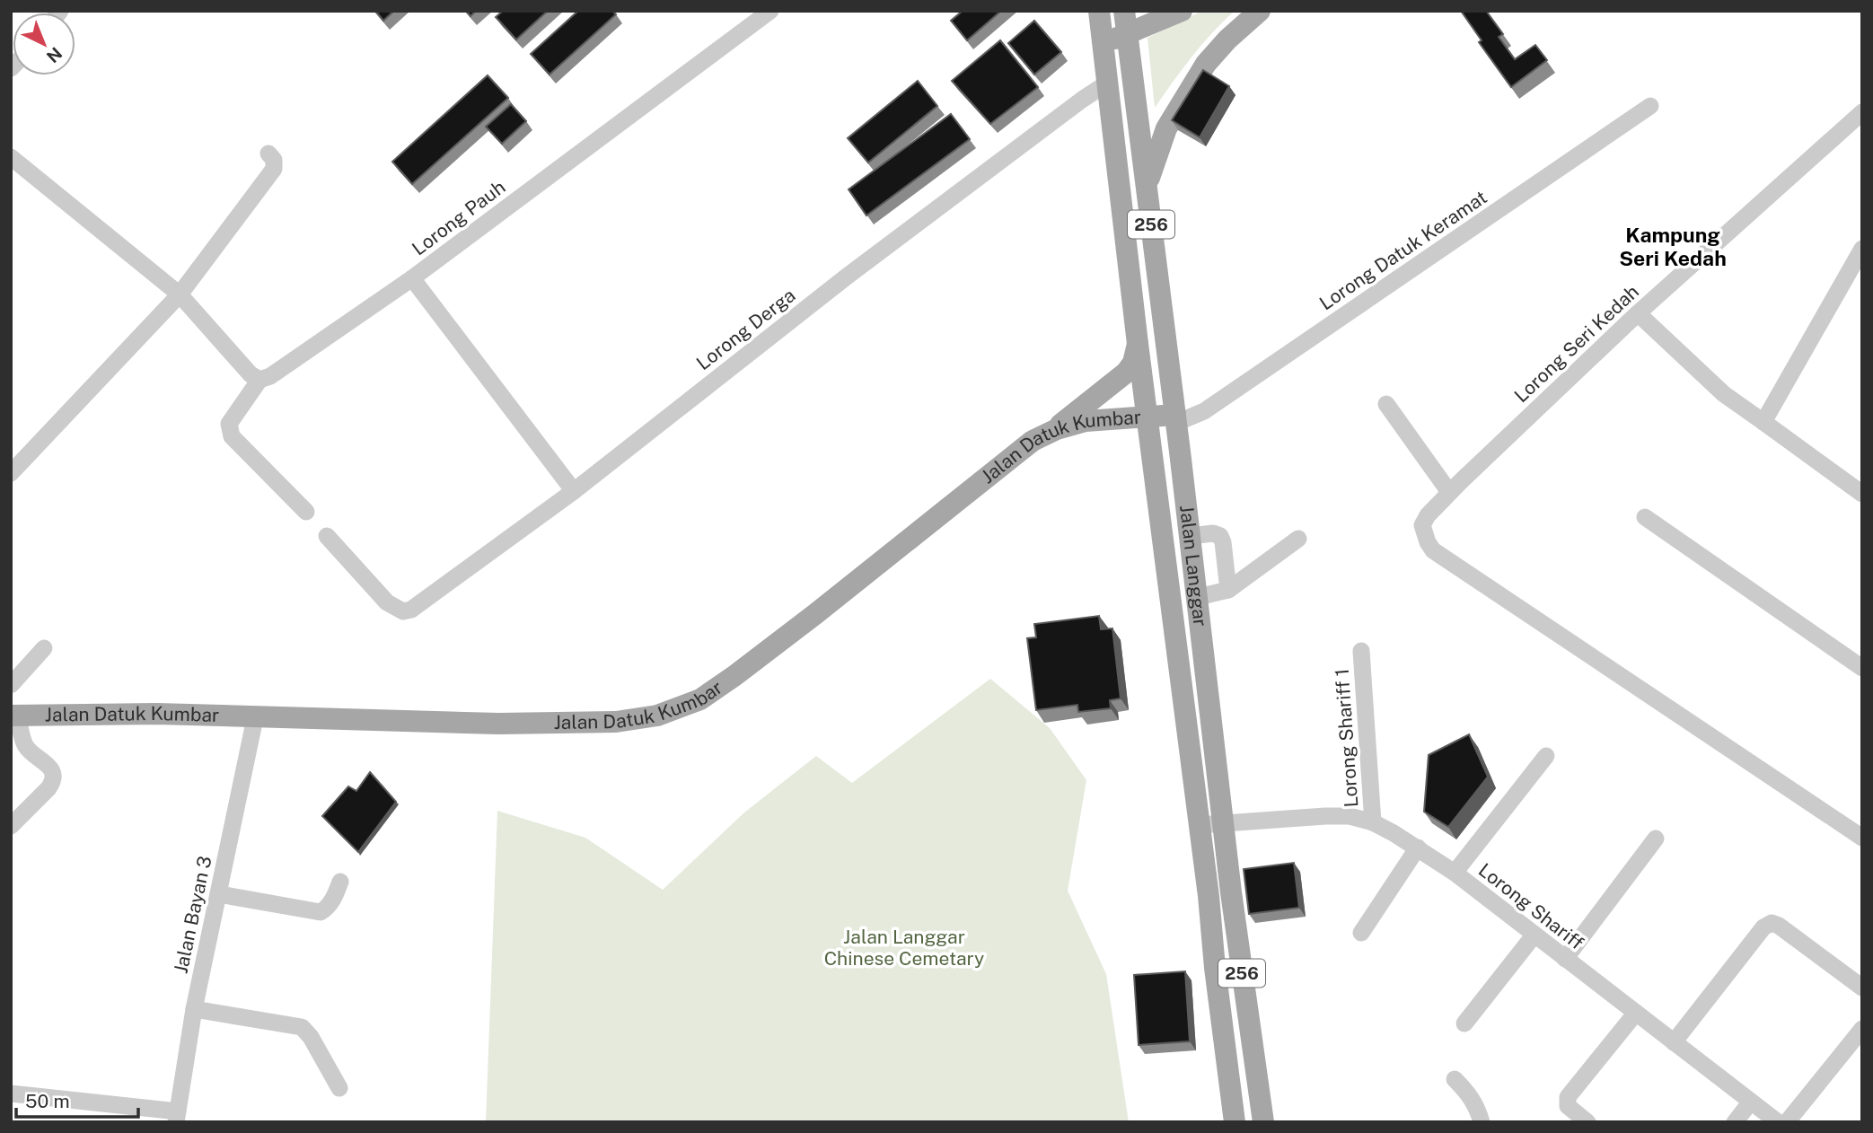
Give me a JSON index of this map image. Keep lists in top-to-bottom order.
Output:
{
  "streets": {
    "main road": ["256", "Jalan Datuk Kumbar", "Jalan Langgar"],
    "street": [
      "Lorong Pauh",
      "Lorong Datuk Keramat",
      "Lorong Derga",
      "Lorong Seri Kedah",
      "Lorong Shariff 1",
      "Lorong Shariff",
      "Jalan Bayan 3"
    ]
  },
  "crossings": [
    ["Lorong Datuk Keramat", "Jalan Datuk Kumbar"],
    ["Lorong Datuk Keramat", "Jalan Langgar"],
    ["Lorong Derga", "Jalan Langgar"],
    ["Jalan Datuk Kumbar", "Jalan Langgar"],
    ["Jalan Datuk Kumbar", "Jalan Bayan 3"],
    ["Jalan Langgar", "Lorong Shariff"],
    ["Lorong Shariff 1", "Lorong Shariff"]
  ],
  "districts": ["Kampung Seri Kedah"],
  "parks": ["Jalan Langgar Chinese Cemetary"],
  "scale_bar": "50 m",
  "north": "bottom right"
}
